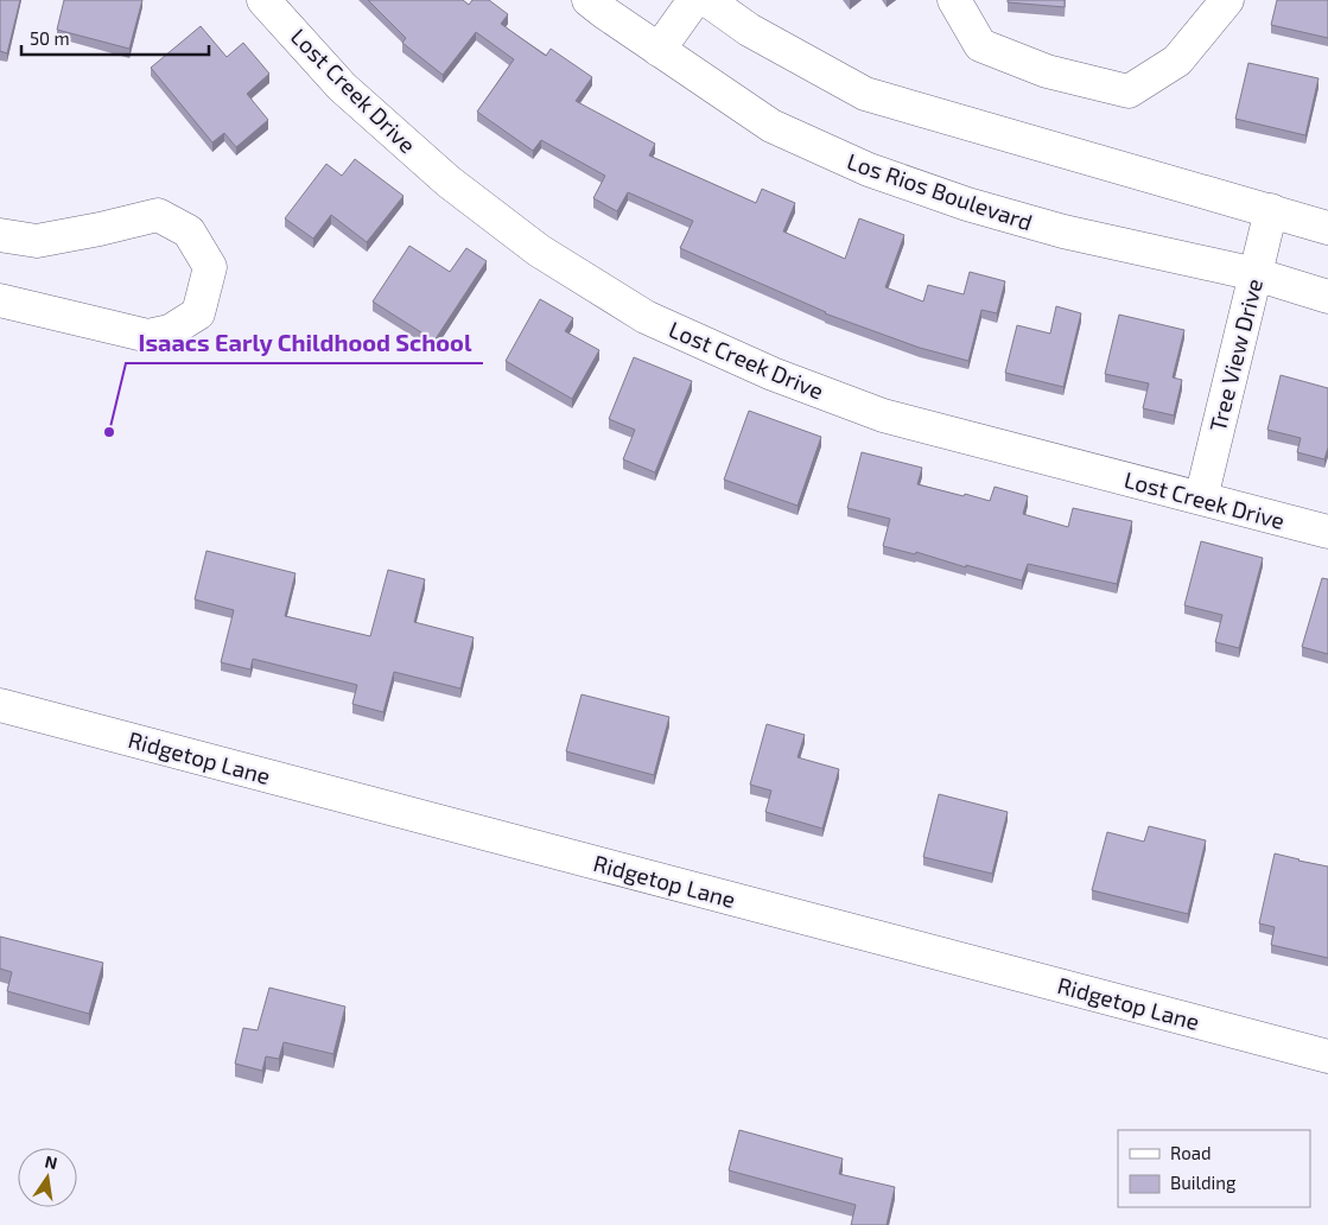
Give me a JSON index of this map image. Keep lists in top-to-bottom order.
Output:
{
  "streets": {
    "street": [
      "Lost Creek Drive",
      "Los Rios Boulevard",
      "Tree View Drive",
      "Ridgetop Lane"
    ]
  },
  "crossings": [
    ["Lost Creek Drive", "Tree View Drive"],
    ["Los Rios Boulevard", "Tree View Drive"]
  ],
  "places": ["Isaacs Early Childhood School"],
  "legend": ["Road", "Building"],
  "scale_bar": "50 m",
  "north": "top"
}
